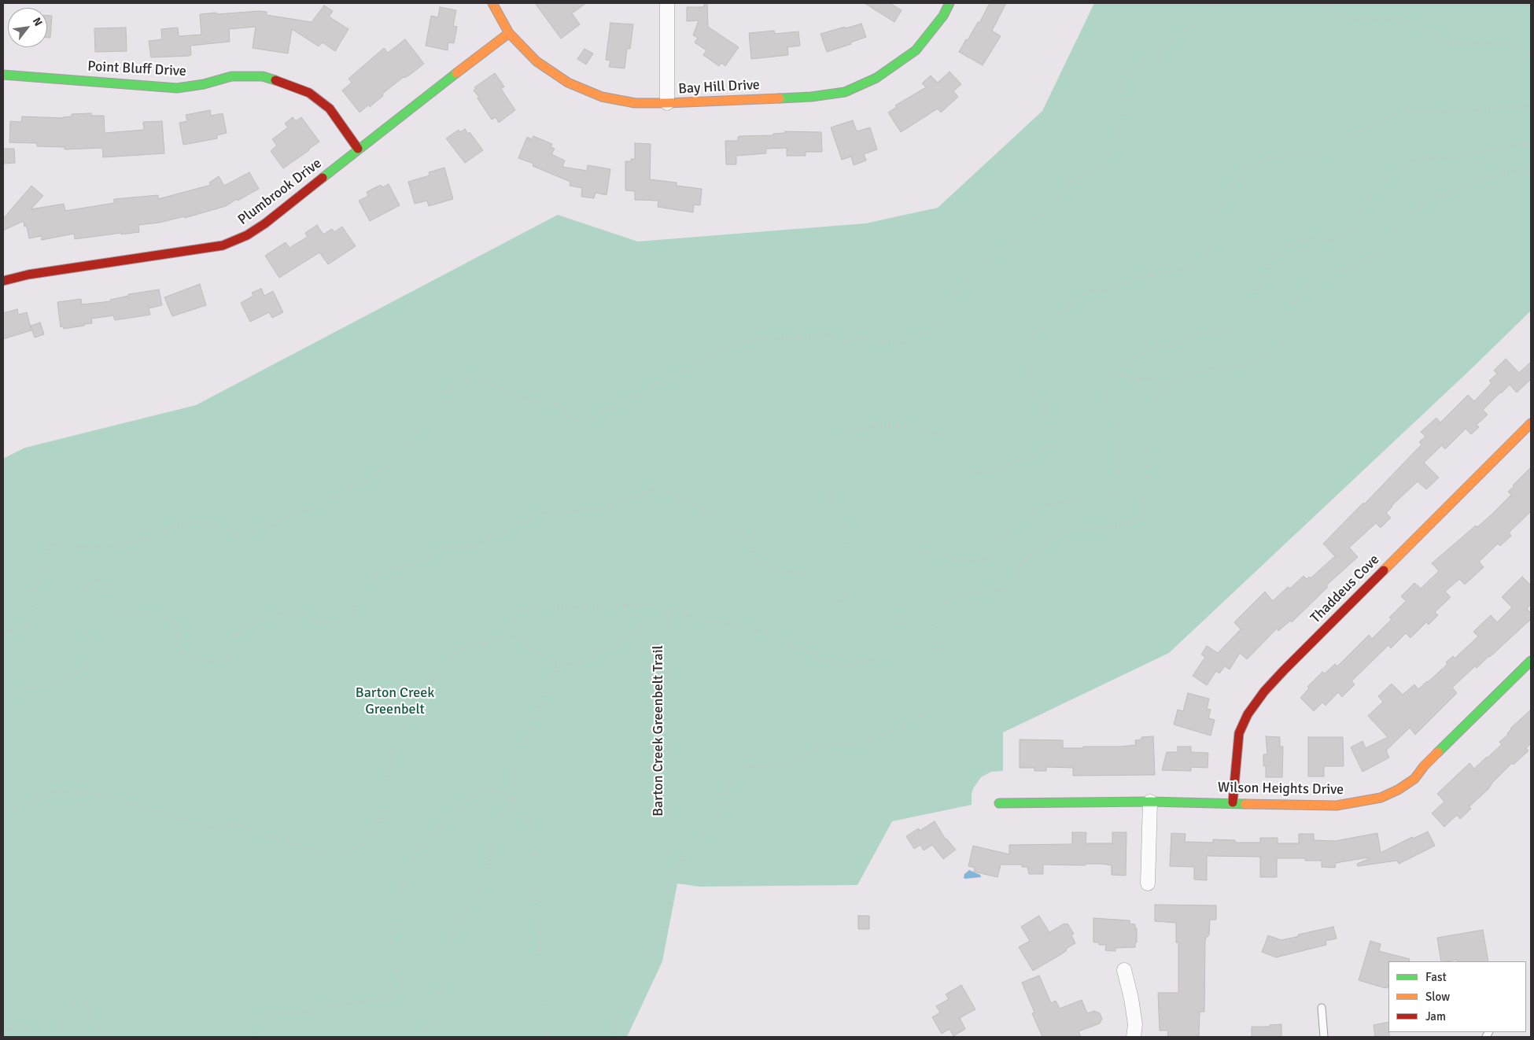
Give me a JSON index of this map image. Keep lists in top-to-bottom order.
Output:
{
  "streets": {
    "street": [
      "Point Bluff Drive",
      "Bay Hill Drive",
      "Plumbrook Drive",
      "Thaddeus Cove",
      "Wilson Heights Drive"
    ],
    "path": ["Barton Creek Greenbelt Trail"]
  },
  "crossings": [
    ["Point Bluff Drive", "Plumbrook Drive"],
    ["Bay Hill Drive", "Plumbrook Drive"],
    ["Thaddeus Cove", "Wilson Heights Drive"]
  ],
  "parks": ["Barton Creek Greenbelt"],
  "legend": ["Fast", "Slow", "Jam"],
  "north": "top right"
}
